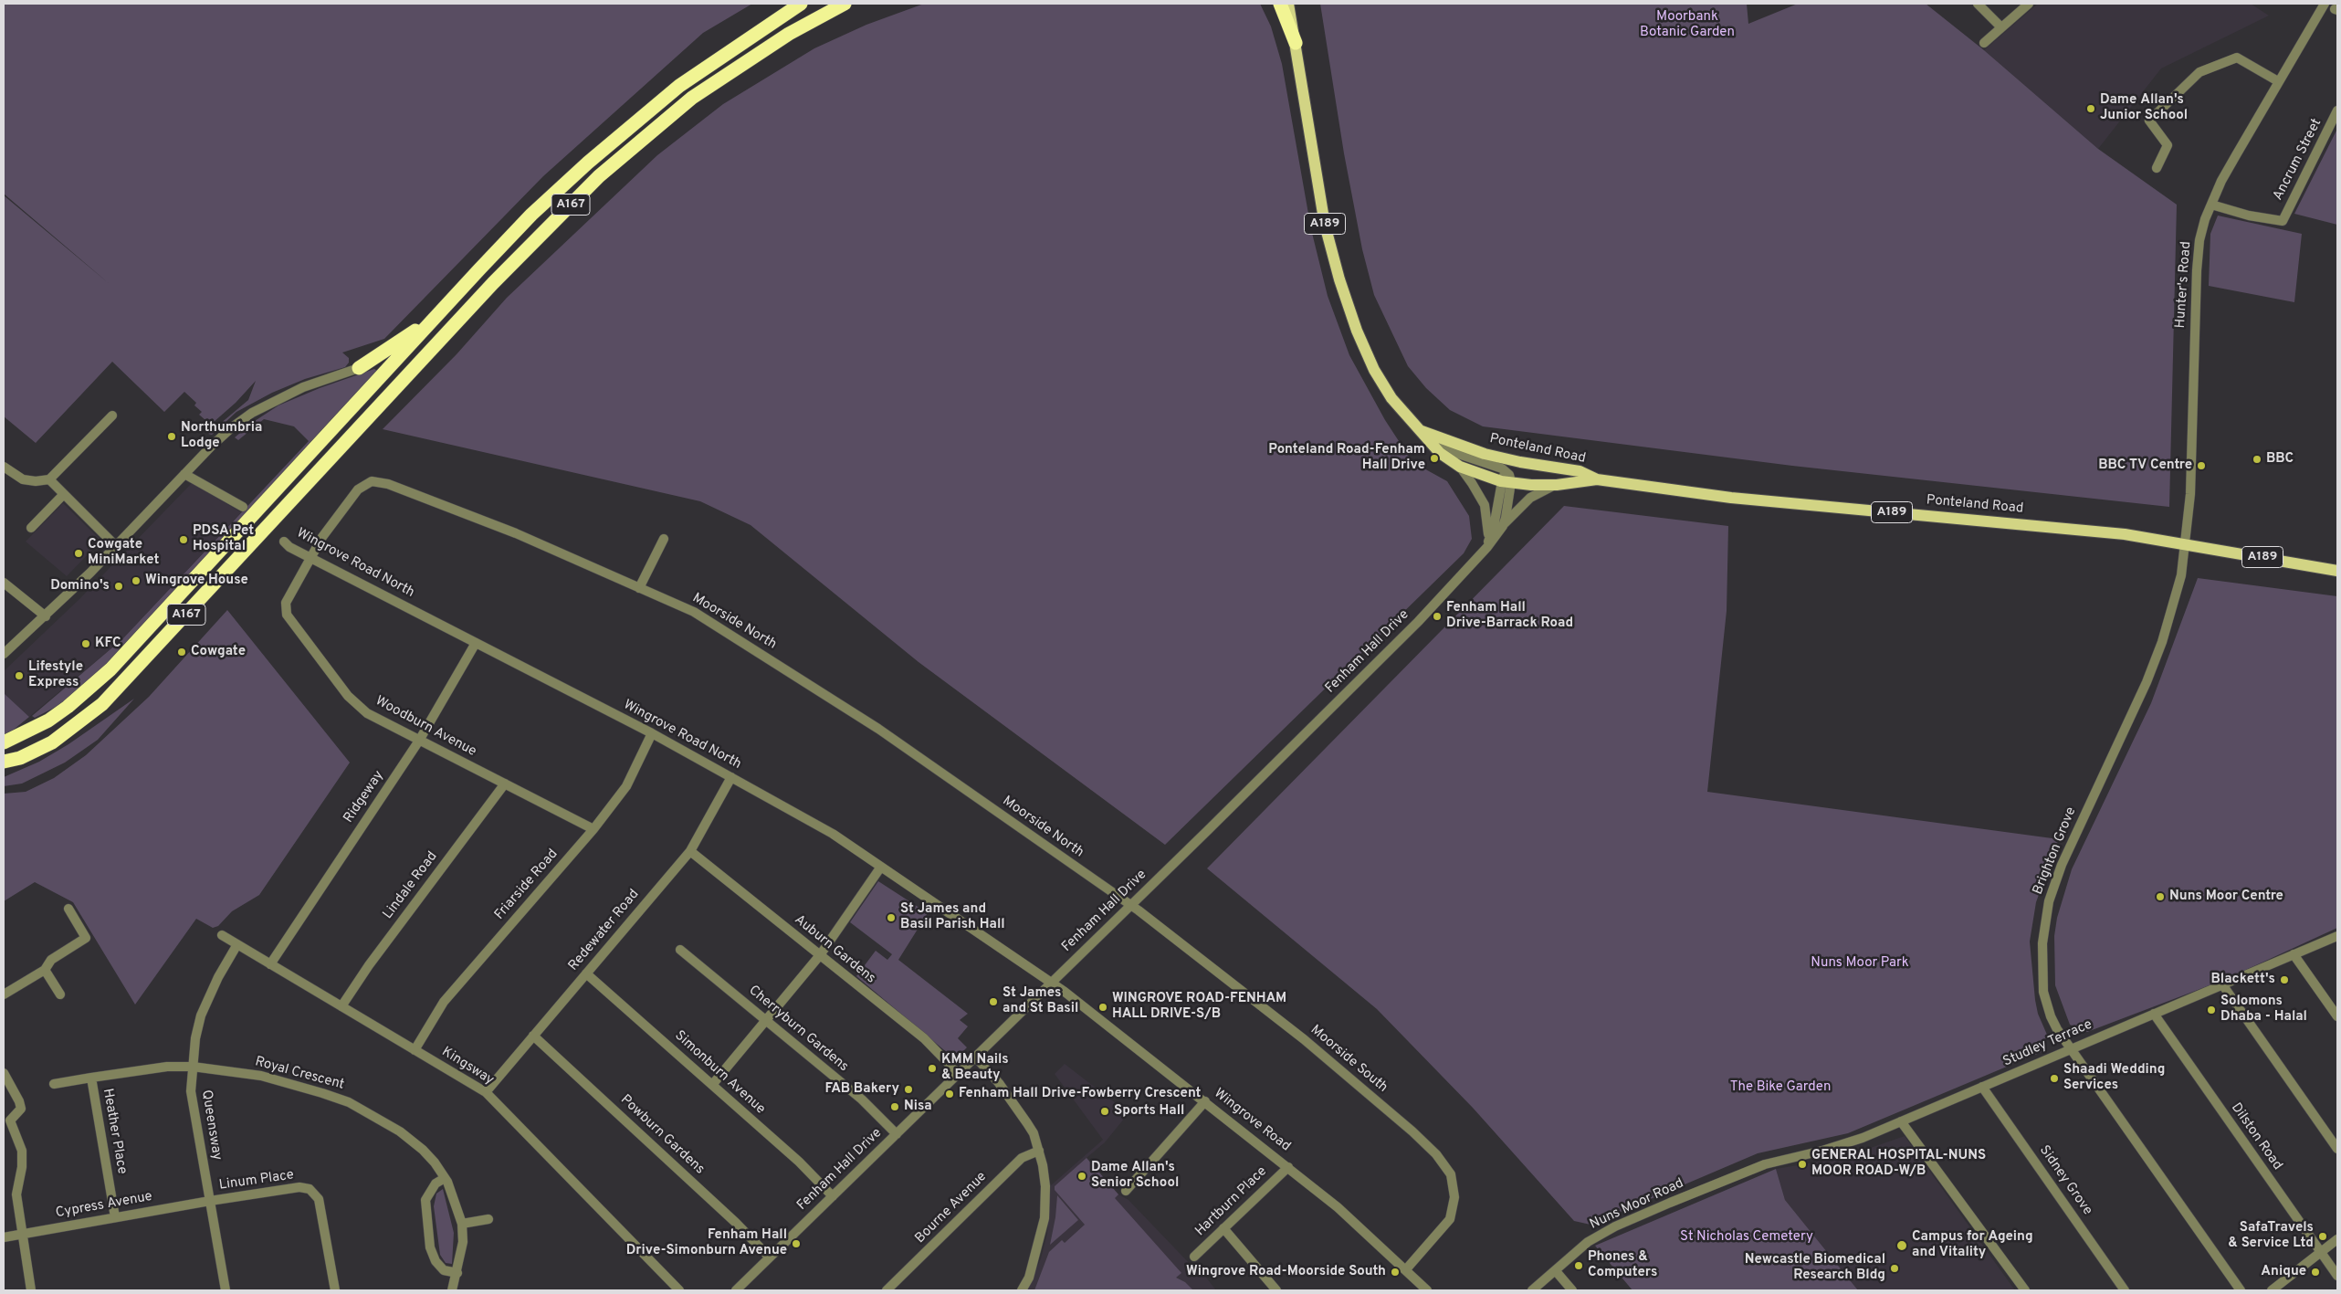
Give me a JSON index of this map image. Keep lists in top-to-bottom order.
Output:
{
  "streets": {
    "highway": ["A167"],
    "main road": ["A189", "Ponteland Road"],
    "street": [
      "Ancrum Street",
      "Hunter's Road",
      "Wingrove Road North",
      "Moorside North",
      "Fenham Hall Drive",
      "Woodburn Avenue",
      "Ridgeway",
      "Brighton Grove",
      "Friarside Road",
      "Lindale Road",
      "Redewater Road",
      "Auburn Gardens",
      "Cherryburn Gardens",
      "Studley Terrace",
      "Moorside South",
      "Kingsway",
      "Simonburn Avenue",
      "Royal Crescent",
      "Wingrove Road",
      "Queensway",
      "Heather Place",
      "Powburn Gardens",
      "Dilston Road",
      "Linum Place",
      "Sidney Grove",
      "Hartburn Place",
      "Nuns Moor Road",
      "Cypress Avenue",
      "Bourne Avenue"
    ]
  },
  "crossings": [
    ["Ancrum Street", "Hunter's Road"],
    ["A189", "Hunter's Road"],
    ["A189", "Ponteland Road"],
    ["A189", "Brighton Grove"],
    ["Hunter's Road", "Ponteland Road"],
    ["Hunter's Road", "Brighton Grove"],
    ["Ponteland Road", "Fenham Hall Drive"],
    ["Ponteland Road", "Brighton Grove"],
    ["Wingrove Road North", "Moorside North"],
    ["Wingrove Road North", "Fenham Hall Drive"],
    ["Wingrove Road North", "Woodburn Avenue"],
    ["Wingrove Road North", "Ridgeway"],
    ["Wingrove Road North", "Friarside Road"],
    ["Wingrove Road North", "Redewater Road"],
    ["Wingrove Road North", "Wingrove Road"],
    ["Moorside North", "Fenham Hall Drive"],
    ["Moorside North", "Woodburn Avenue"],
    ["Moorside North", "Moorside South"],
    ["Fenham Hall Drive", "Auburn Gardens"],
    ["Fenham Hall Drive", "Cherryburn Gardens"],
    ["Fenham Hall Drive", "Moorside South"],
    ["Fenham Hall Drive", "Simonburn Avenue"],
    ["Fenham Hall Drive", "Wingrove Road"],
    ["Fenham Hall Drive", "Powburn Gardens"],
    ["Woodburn Avenue", "Ridgeway"],
    ["Woodburn Avenue", "Friarside Road"],
    ["Woodburn Avenue", "Lindale Road"],
    ["Ridgeway", "Kingsway"],
    ["Brighton Grove", "Studley Terrace"],
    ["Friarside Road", "Kingsway"],
    ["Lindale Road", "Kingsway"],
    ["Redewater Road", "Auburn Gardens"],
    ["Redewater Road", "Kingsway"],
    ["Redewater Road", "Simonburn Avenue"],
    ["Redewater Road", "Powburn Gardens"],
    ["Studley Terrace", "Dilston Road"],
    ["Studley Terrace", "Sidney Grove"],
    ["Studley Terrace", "Nuns Moor Road"],
    ["Moorside South", "Wingrove Road"],
    ["Kingsway", "Queensway"],
    ["Royal Crescent", "Queensway"],
    ["Royal Crescent", "Heather Place"],
    ["Wingrove Road", "Hartburn Place"],
    ["Queensway", "Heather Place"],
    ["Queensway", "Linum Place"],
    ["Queensway", "Cypress Avenue"],
    ["Heather Place", "Cypress Avenue"],
    ["Linum Place", "Cypress Avenue"]
  ],
  "parks": [
    "Moorbank Botanic Garden",
    "Nuns Moor Park",
    "The Bike Garden",
    "St Nicholas Cemetery"
  ],
  "places": [
    "Dame Allan's Junior School",
    "Northumbria Lodge",
    "Ponteland Road-Fenham Hall Drive",
    "BBC",
    "BBC TV Centre",
    "PDSA Pet Hospital",
    "Cowgate MiniMarket",
    "Wingrove House",
    "Domino's",
    "Fenham Hall Drive-Barrack Road",
    "KFC",
    "Cowgate",
    "Lifestyle Express",
    "Nuns Moor Centre",
    "St James and Basil Parish Hall",
    "Blackett's",
    "St James and St Basil",
    "WINGROVE ROAD-FENHAM HALL DRIVE-S/B",
    "Solomons Dhaba - Halal",
    "KMM Nails & Beauty",
    "Shaadi Wedding Services",
    "FAB Bakery",
    "Fenham Hall Drive-Fowberry Crescent",
    "Nisa",
    "Sports Hall",
    "GENERAL HOSPITAL-NUNS MOOR ROAD-W/B",
    "Dame Allan's Senior School",
    "SafaTravels & Service Ltd",
    "Fenham Hall Drive-Simonburn Avenue",
    "Campus for Ageing and Vitality",
    "Phones & Computers",
    "Newcastle Biomedical Research Bldg",
    "Wingrove Road-Moorside South",
    "Anique"
  ]
}
